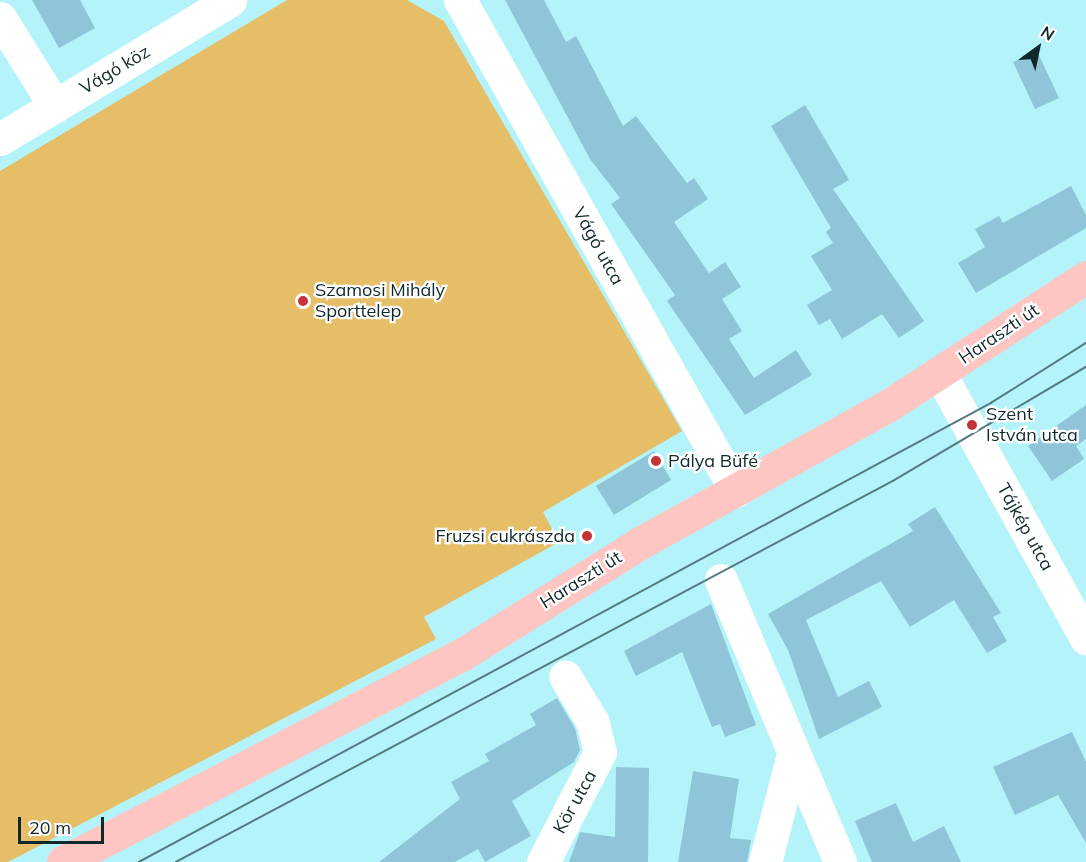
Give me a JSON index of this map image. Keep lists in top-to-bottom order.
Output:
{
  "streets": {
    "main road": ["Haraszti út"],
    "street": [
      "Vágó köz",
      "Vágó utca",
      "Tájkép utca",
      "Kör utca"
    ]
  },
  "crossings": [
    ["Vágó utca", "Haraszti út"],
    ["Haraszti út", "Tájkép utca"]
  ],
  "places": [
    "Szamosi Mihály Sporttelep",
    "Szent István utca",
    "Pálya Büfé",
    "Fruzsi cukrászda"
  ],
  "scale_bar": "20 m",
  "north": "top right"
}
